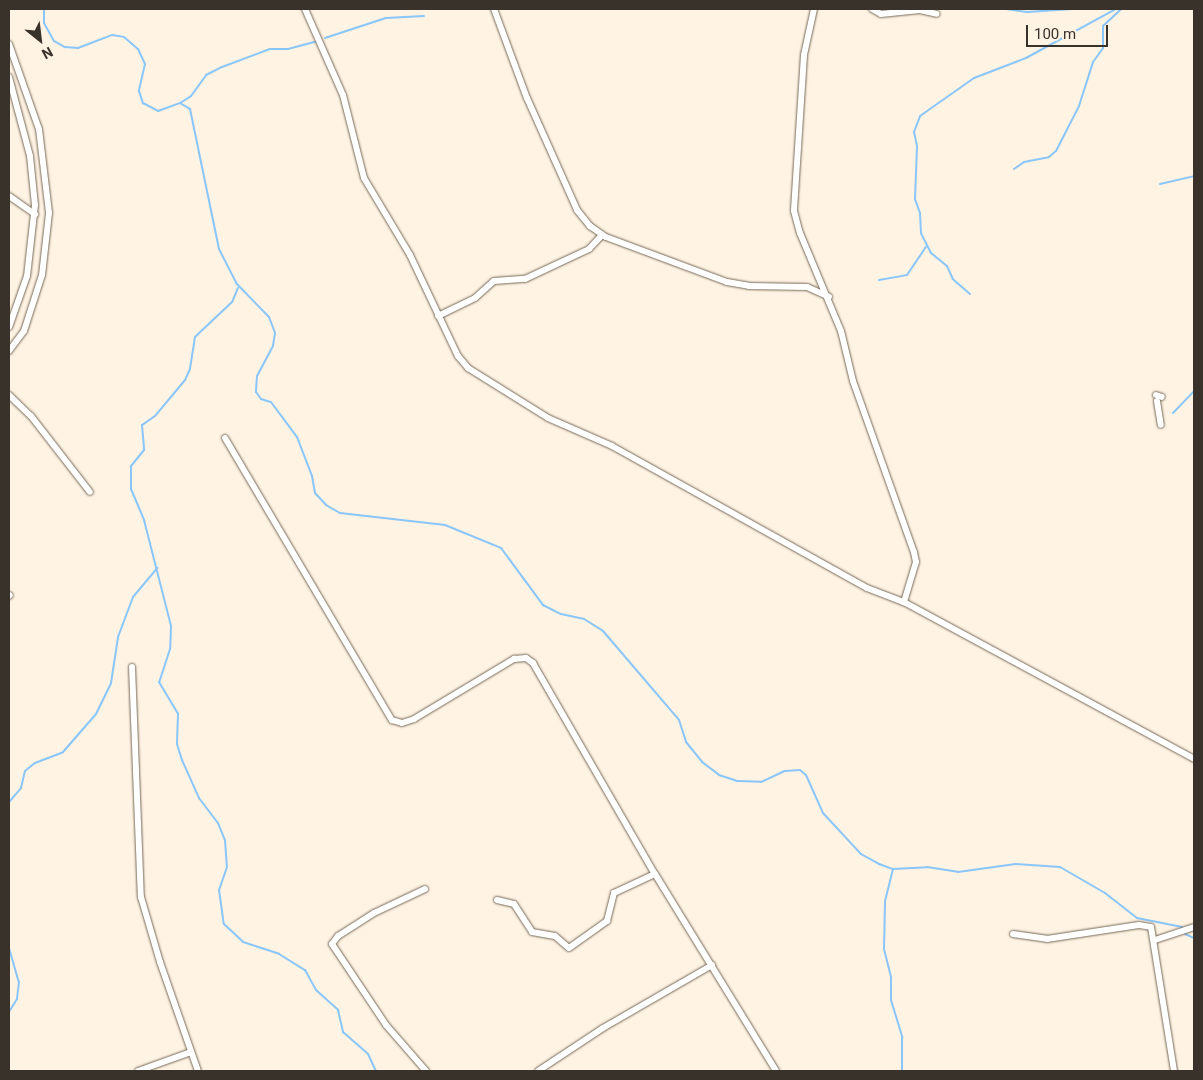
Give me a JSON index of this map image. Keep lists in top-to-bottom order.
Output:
{
  "scale_bar": "100 m",
  "north": "bottom right"
}
